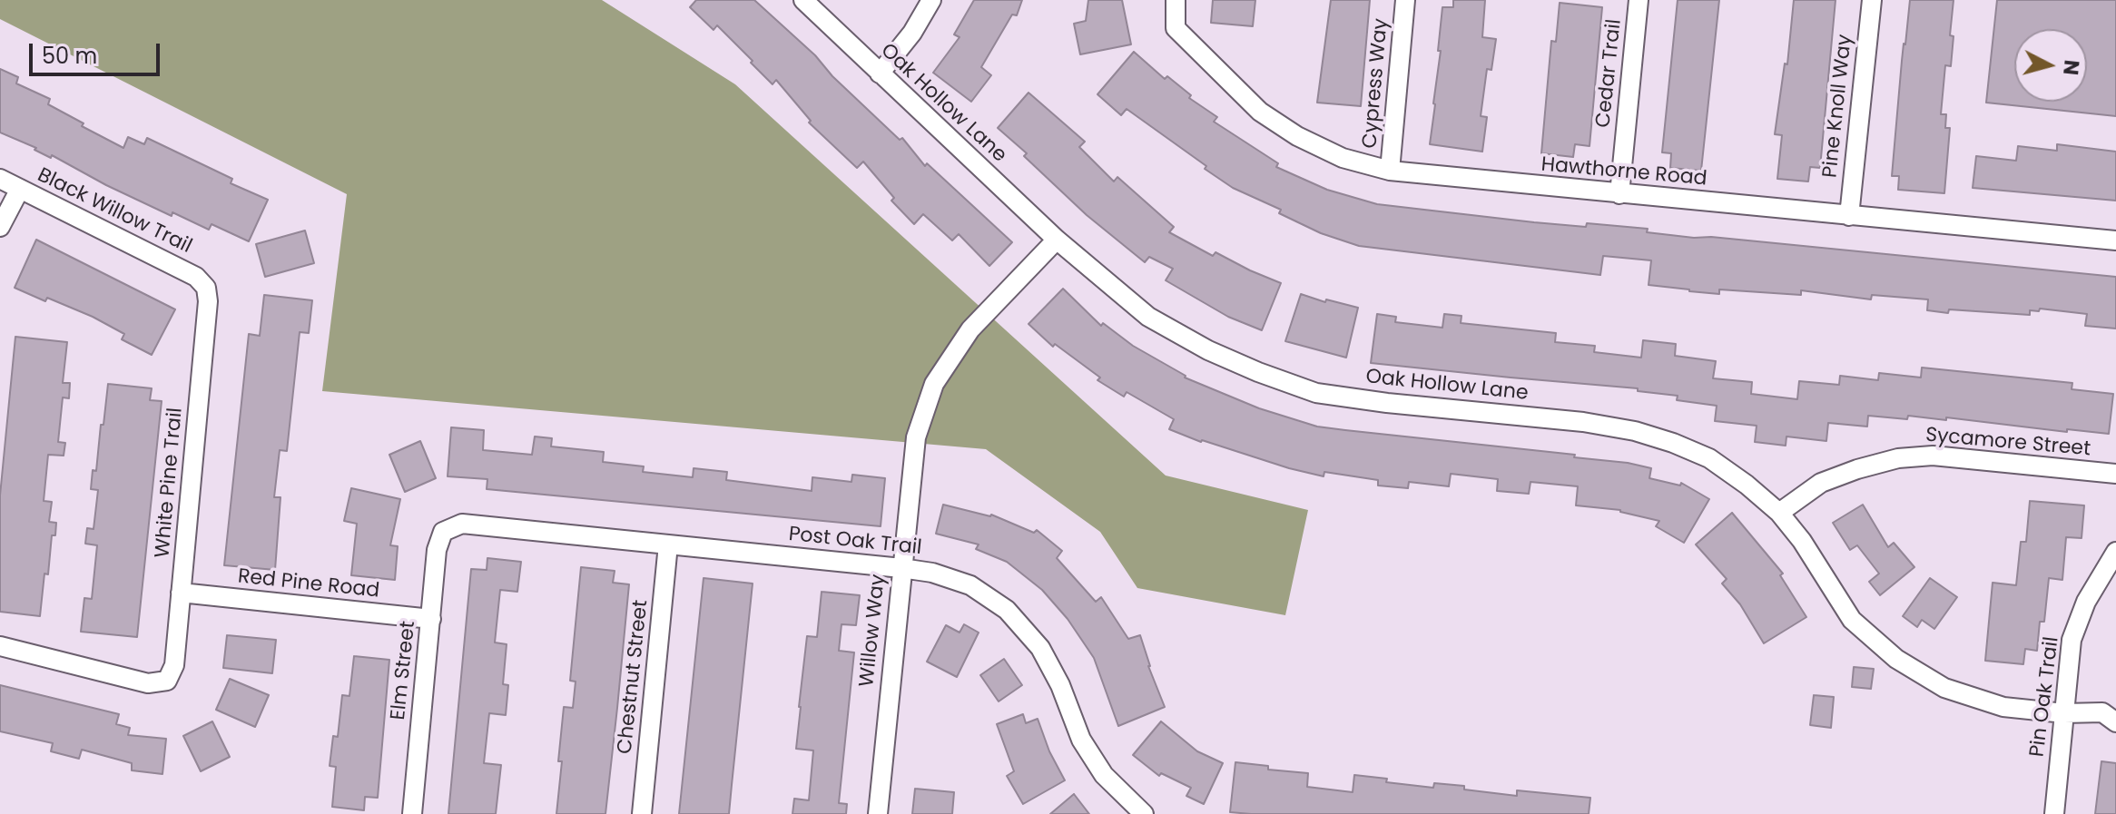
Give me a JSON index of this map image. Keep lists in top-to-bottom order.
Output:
{
  "streets": {
    "street": [
      "Cedar Trail",
      "Cypress Way",
      "Oak Hollow Lane",
      "Pine Knoll Way",
      "Hawthorne Road",
      "Black Willow Trail",
      "Sycamore Street",
      "White Pine Trail",
      "Post Oak Trail",
      "Red Pine Road",
      "Willow Way",
      "Elm Street",
      "Chestnut Street",
      "Pin Oak Trail"
    ]
  },
  "crossings": [
    ["Cedar Trail", "Hawthorne Road"],
    ["Cypress Way", "Hawthorne Road"],
    ["Oak Hollow Lane", "Sycamore Street"],
    ["Oak Hollow Lane", "Willow Way"],
    ["Oak Hollow Lane", "Pin Oak Trail"],
    ["Pine Knoll Way", "Hawthorne Road"],
    ["Black Willow Trail", "White Pine Trail"],
    ["White Pine Trail", "Red Pine Road"],
    ["Post Oak Trail", "Willow Way"],
    ["Post Oak Trail", "Elm Street"],
    ["Post Oak Trail", "Chestnut Street"],
    ["Red Pine Road", "Elm Street"]
  ],
  "scale_bar": "50 m",
  "north": "right"
}
